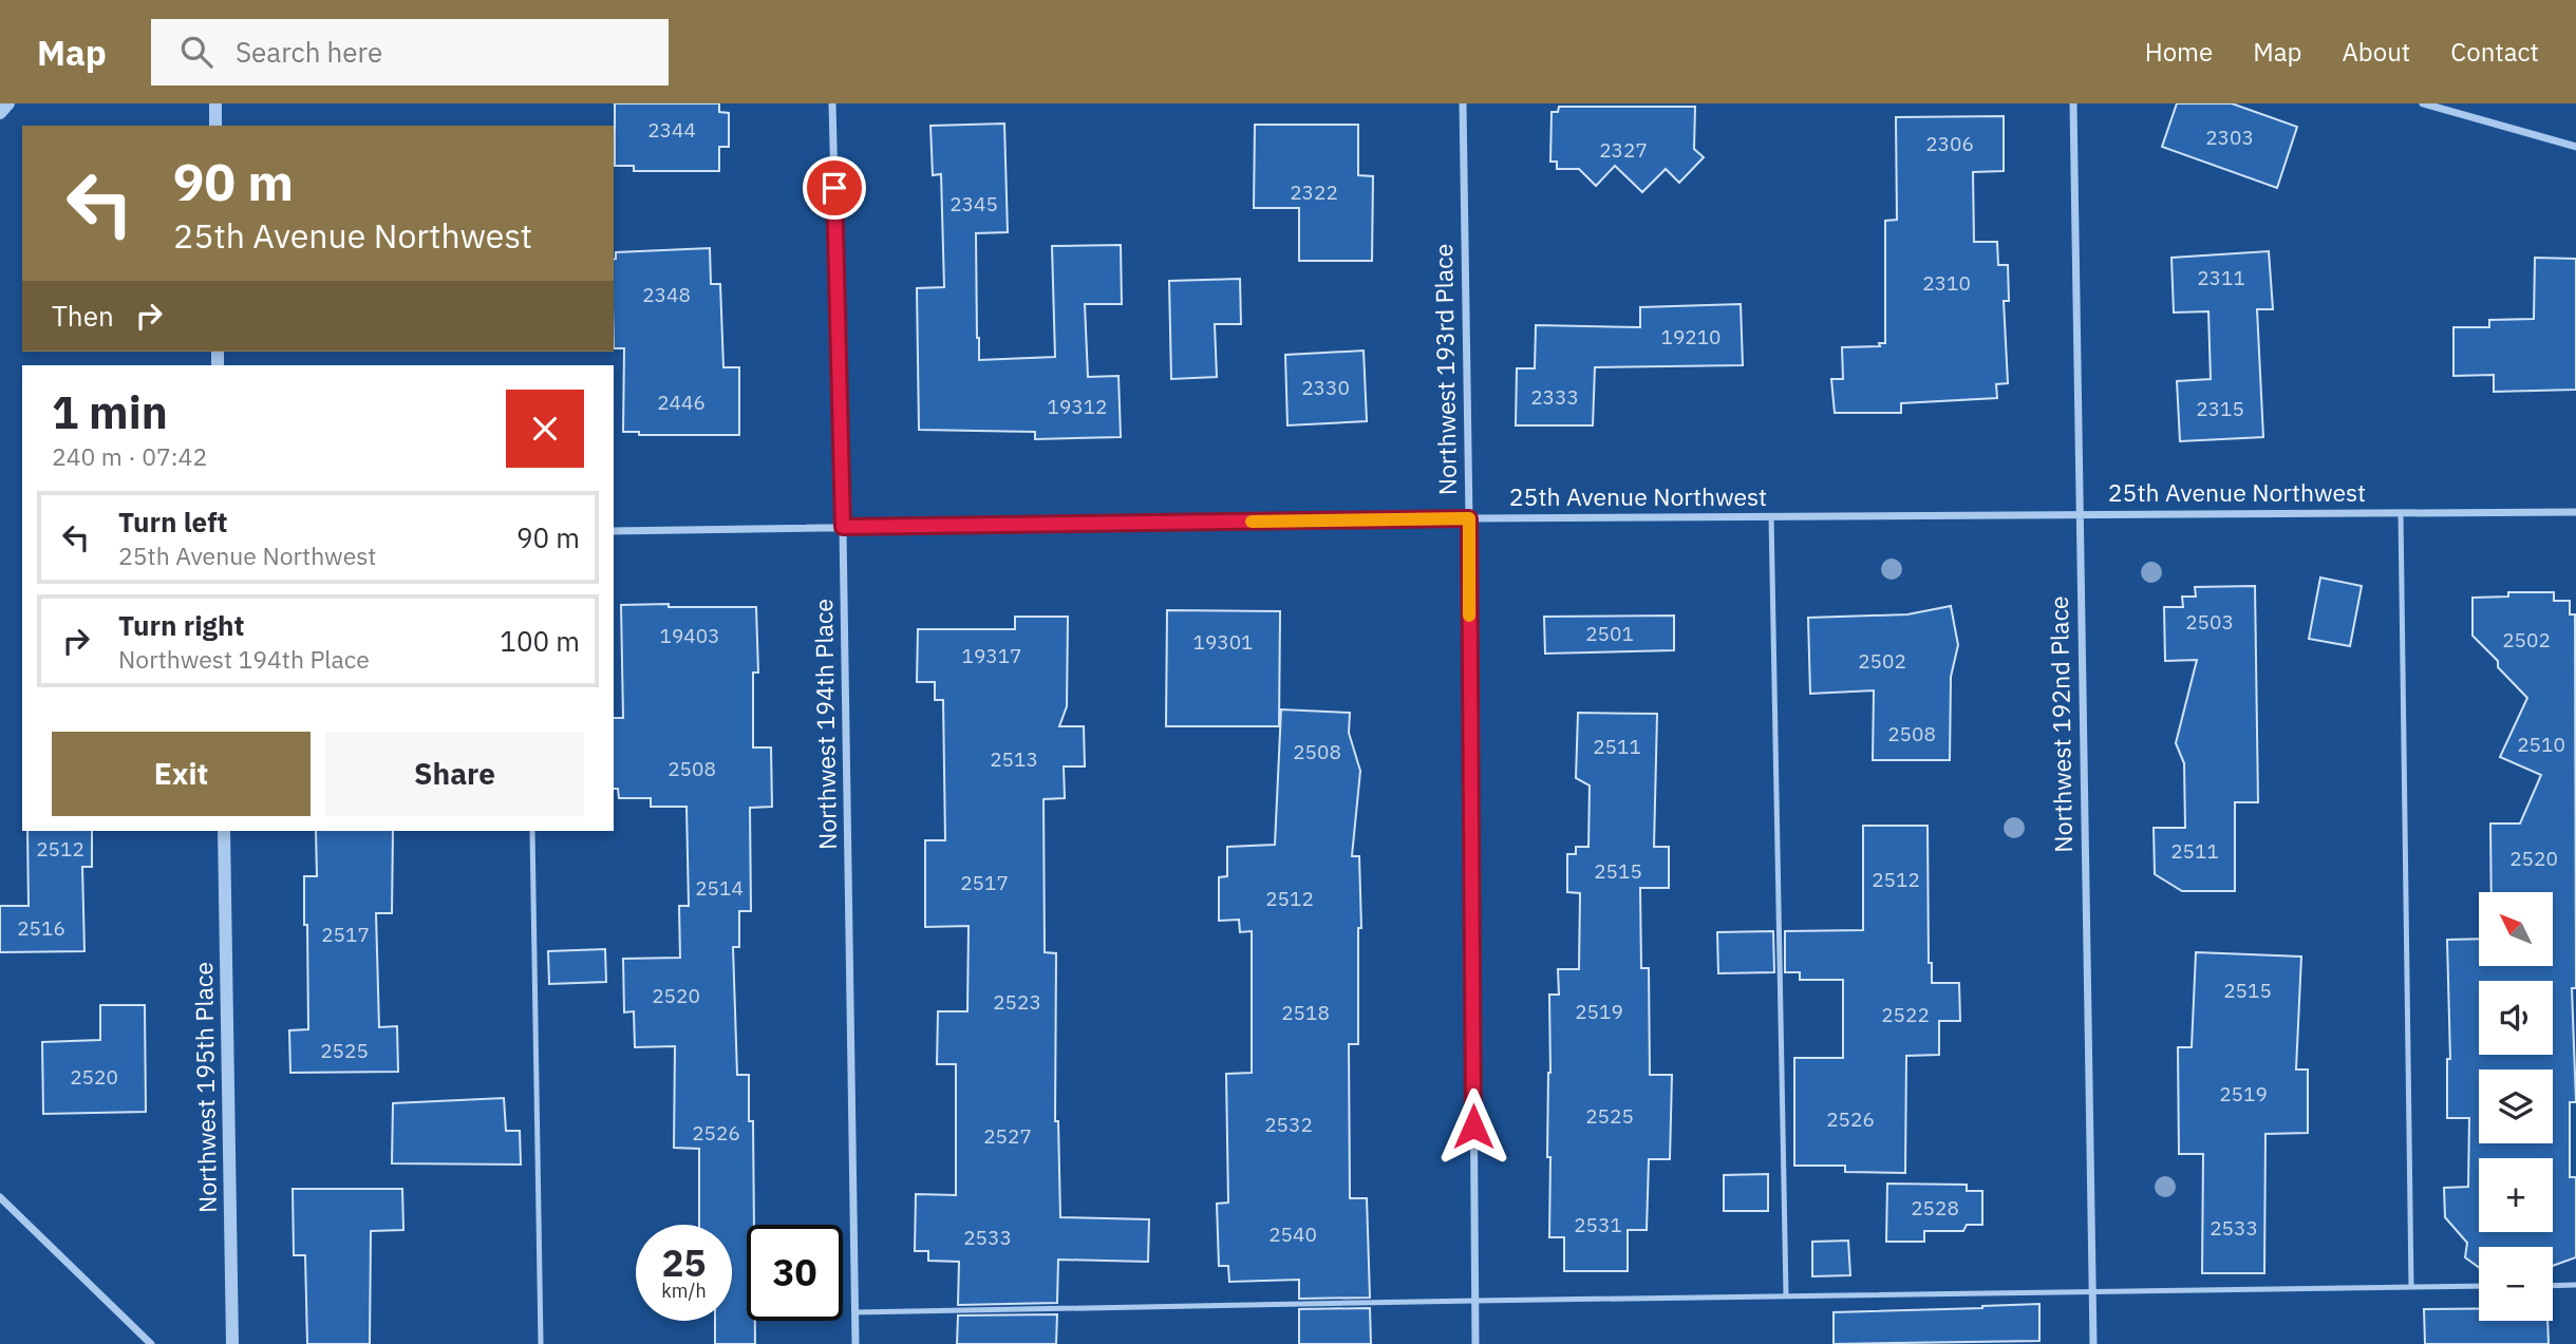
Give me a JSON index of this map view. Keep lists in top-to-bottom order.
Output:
{
  "streets": {
    "street": [
      "Northwest 193rd Place",
      "25th Avenue Northwest",
      "Northwest 194th Place",
      "Northwest 192nd Place",
      "Northwest 195th Place"
    ]
  },
  "crossings": [
    ["Northwest 193rd Place", "25th Avenue Northwest"],
    ["25th Avenue Northwest", "Northwest 194th Place"],
    ["25th Avenue Northwest", "Northwest 192nd Place"]
  ],
  "house_numbers": [
    "2344",
    "2303",
    "2306",
    "2327",
    "2322",
    "2345",
    "2311",
    "2310",
    "2348",
    "19210",
    "2330",
    "2333",
    "2446",
    "19312",
    "2315",
    "2503",
    "2501",
    "19403",
    "2502",
    "19301",
    "19317",
    "2502",
    "2508",
    "2510",
    "2511",
    "2508",
    "2513",
    "2508",
    "2512",
    "2511",
    "2520",
    "2515",
    "2512",
    "2517",
    "2514",
    "2512",
    "2516",
    "2517",
    "2515",
    "2520",
    "2523",
    "2519",
    "2518",
    "2522",
    "2525",
    "2520",
    "2519",
    "2525",
    "2526",
    "2532",
    "2526",
    "2527",
    "2528",
    "2531",
    "2533",
    "2540",
    "2533"
  ],
  "north": "top left",
  "page": {
    "header": "Map",
    "search": "Search here",
    "nav": [
      "Home",
      "Map",
      "About",
      "Contact"
    ],
    "turn": ["90 m", "25th Avenue Northwest"],
    "then": "Then",
    "heading": ["1 min", "240 m · 07:42"],
    "list": [
      {
        "name": "Turn left",
        "note": "25th Avenue Northwest",
        "value": "90 m"
      },
      {
        "name": "Turn right",
        "note": "Northwest 194th Place",
        "value": "100 m"
      }
    ],
    "buttons": ["Exit", "Share"],
    "map_buttons": ["+", "−"],
    "speed": "25 km/h",
    "limit": "30"
  }
}
